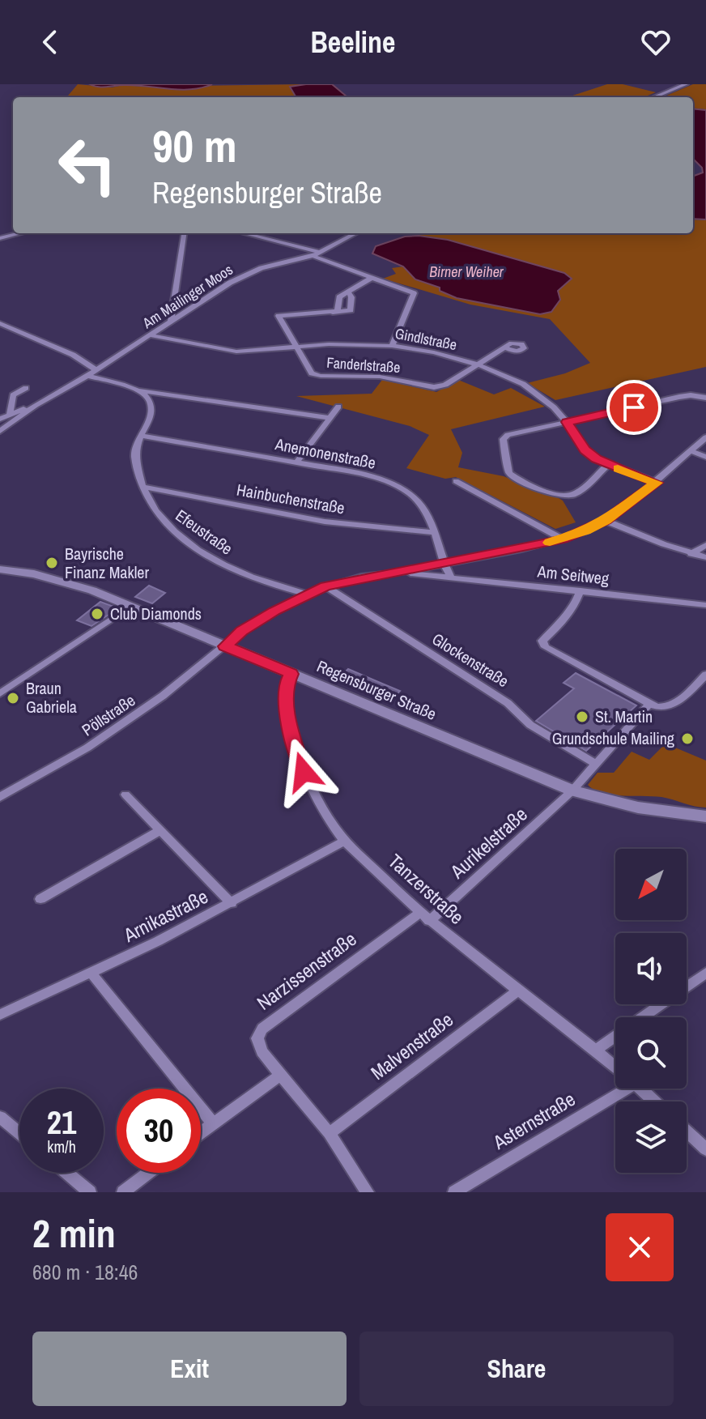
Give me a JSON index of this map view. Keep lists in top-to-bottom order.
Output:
{
  "streets": {
    "street": [
      "Am Mailinger Moos",
      "Gindlstraße",
      "Fanderlstraße",
      "Anemonenstraße",
      "Hainbuchenstraße",
      "Efeustraße",
      "Am Seitweg",
      "Glockenstraße",
      "Regensburger Straße",
      "Pöllstraße",
      "Aurikelstraße",
      "Tanzerstraße",
      "Arnikastraße",
      "Narzissenstraße",
      "Malvenstraße",
      "Asternstraße"
    ]
  },
  "crossings": [
    ["Am Mailinger Moos", "Gindlstraße"],
    ["Gindlstraße", "Fanderlstraße"],
    ["Anemonenstraße", "Hainbuchenstraße"],
    ["Anemonenstraße", "Efeustraße"],
    ["Anemonenstraße", "Am Seitweg"],
    ["Hainbuchenstraße", "Efeustraße"],
    ["Efeustraße", "Pöllstraße"],
    ["Am Seitweg", "Pöllstraße"],
    ["Glockenstraße", "Pöllstraße"],
    ["Glockenstraße", "Aurikelstraße"],
    ["Regensburger Straße", "Pöllstraße"],
    ["Regensburger Straße", "Aurikelstraße"],
    ["Regensburger Straße", "Tanzerstraße"],
    ["Aurikelstraße", "Tanzerstraße"],
    ["Aurikelstraße", "Narzissenstraße"],
    ["Tanzerstraße", "Arnikastraße"],
    ["Tanzerstraße", "Narzissenstraße"],
    ["Tanzerstraße", "Malvenstraße"]
  ],
  "water": ["Birner Weiher"],
  "places": [
    "Bayrische Finanz Makler",
    "Club Diamonds",
    "Braun Gabriela",
    "St. Martin",
    "Grundschule Mailing"
  ],
  "north": "bottom left",
  "page": {
    "header": "Beeline",
    "turn": ["90 m", "Regensburger Straße"],
    "speed": "21 km/h",
    "limit": "30",
    "heading": ["2 min", "680 m · 18:46"],
    "buttons": ["Exit", "Share"]
  }
}
